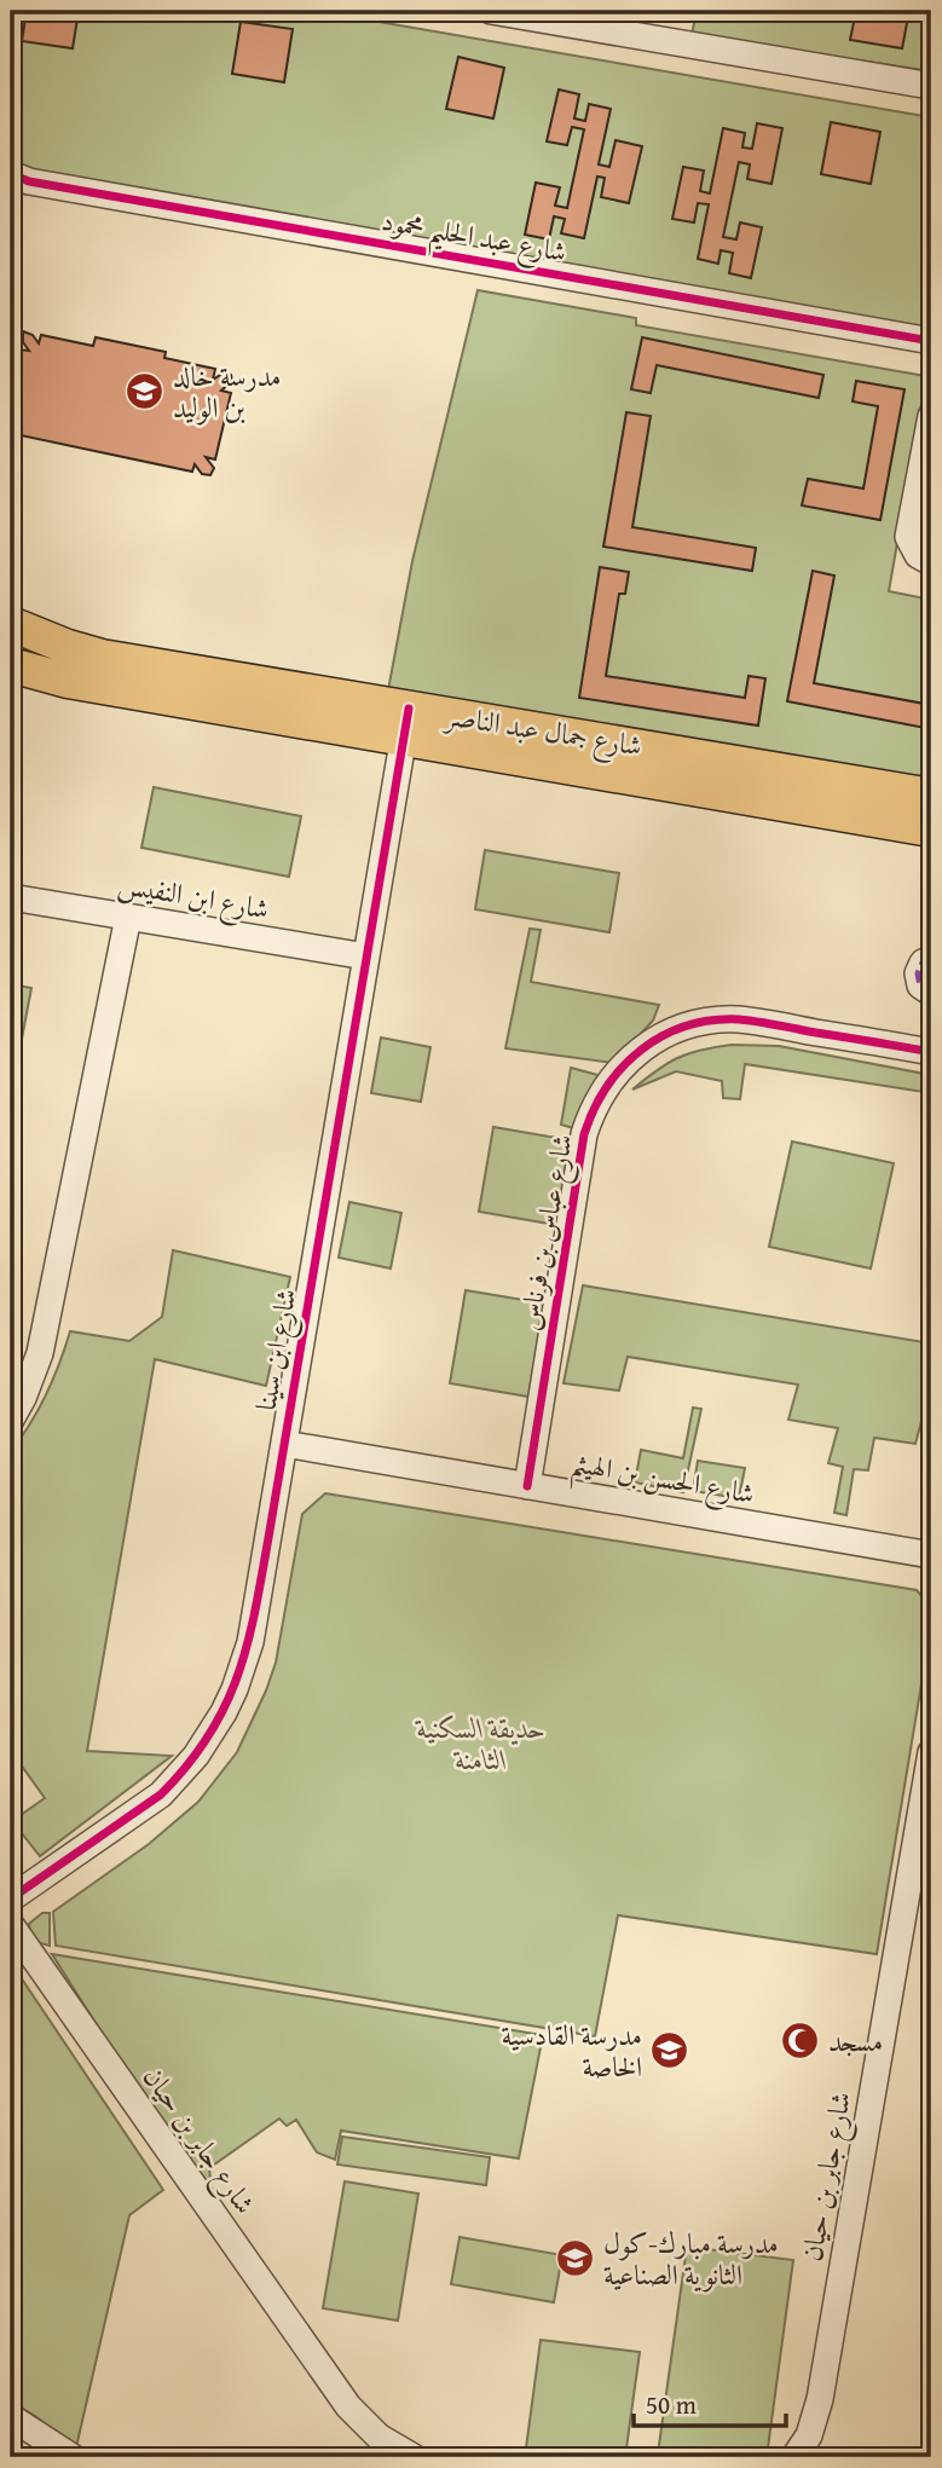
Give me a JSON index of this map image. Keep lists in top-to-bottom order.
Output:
{
  "streets": {
    "main road": ["شارع جمال عبد الناصر"],
    "street": [
      "شارع عبد الحليم محمود",
      "شارع ابن النفيس",
      "شارع عباس بن فرناس",
      "شارع ابن سينا",
      "شارع الحسن بن الهيثم",
      "شارع جابر بن حيان"
    ]
  },
  "crossings": [
    ["شارع جمال عبد الناصر", "شارع ابن سينا"],
    ["شارع ابن النفيس", "شارع ابن سينا"],
    ["شارع عباس بن فرناس", "شارع الحسن بن الهيثم"],
    ["شارع ابن سينا", "شارع الحسن بن الهيثم"]
  ],
  "parks": ["حديقة السكنية الثامنة"],
  "places": {
    "school or university": ["مدرسة خالد بن الوليد", "مدرسة القادسية الخاصة", "مدرسة مبارك-كول الثانوية الصناعية"],
    "mosque": ["مسجد"]
  },
  "scale_bar": "50 m"
}
